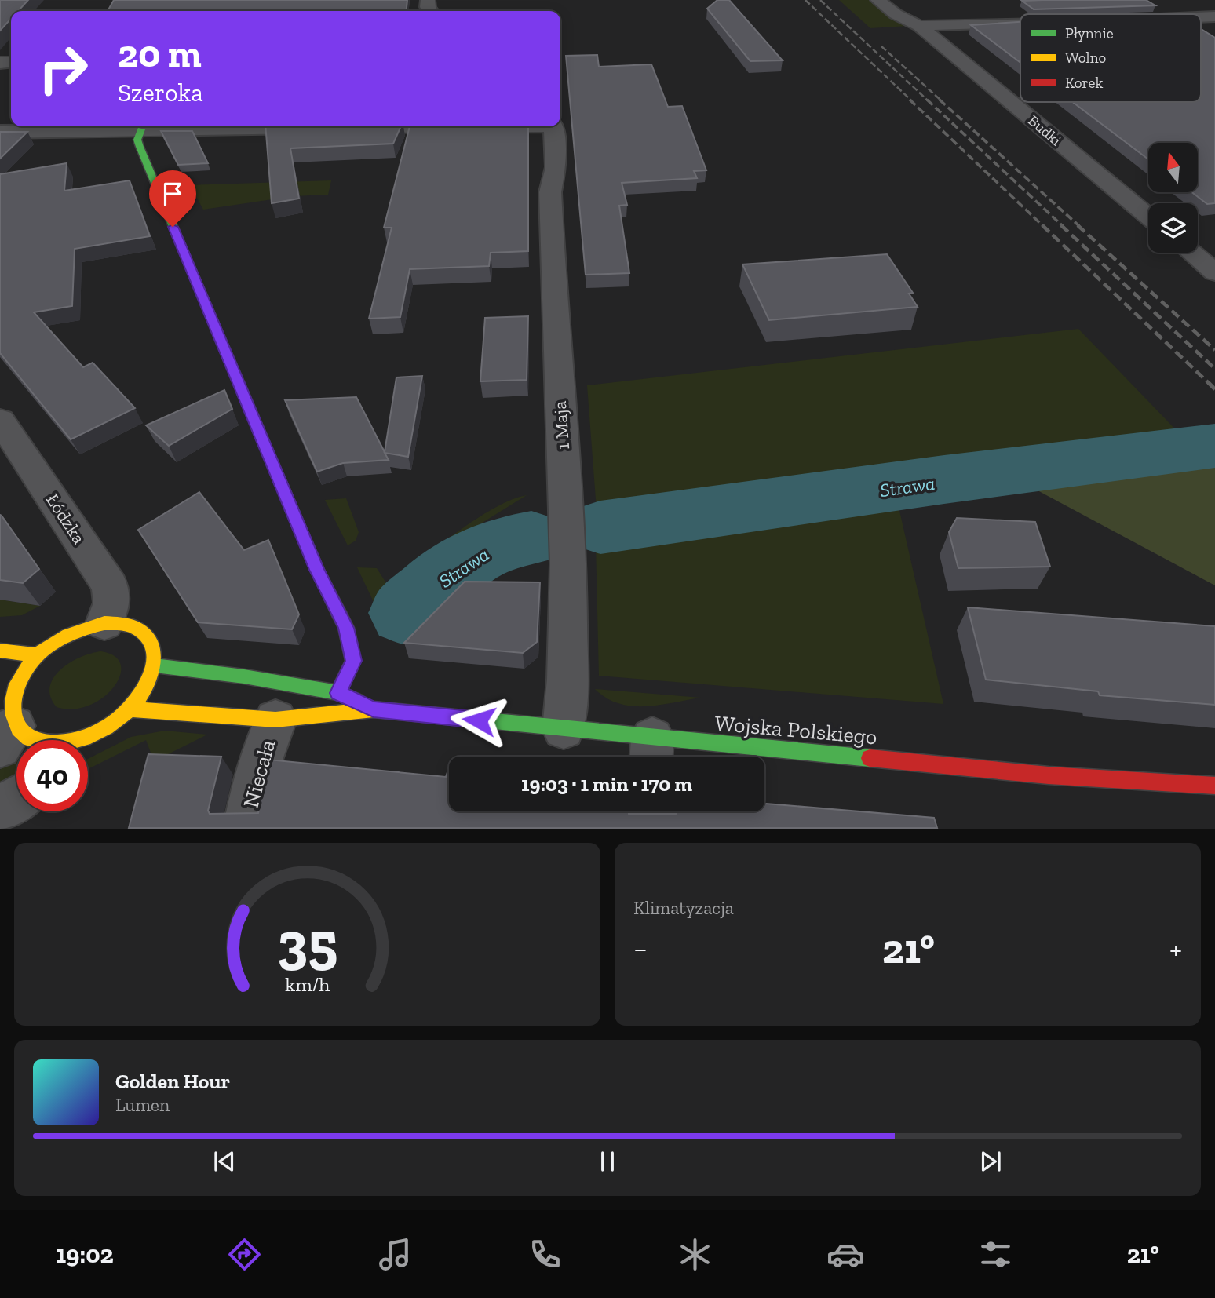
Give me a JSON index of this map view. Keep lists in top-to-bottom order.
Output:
{
  "streets": {
    "street": [
      "Budki",
      "1 Maja",
      "Łódzka",
      "Wojska Polskiego",
      "Niecała"
    ]
  },
  "crossings": [
    ["1 Maja", "Wojska Polskiego"],
    ["Wojska Polskiego", "Niecała"]
  ],
  "water": ["Strawa"],
  "legend": ["Płynnie", "Wolno", "Korek"],
  "north": "top",
  "page": {
    "turn": ["20 m", "Szeroka"],
    "limit": "40",
    "trip": "19:03 · 1 min · 170 m",
    "tile": "Klimatyzacja",
    "heat": ["−", "21°", "+"],
    "song": ["Golden Hour", "Lumen"],
    "tabs": ["19:02", "21°"],
    "gauge": ["35", "km/h"]
  }
}
